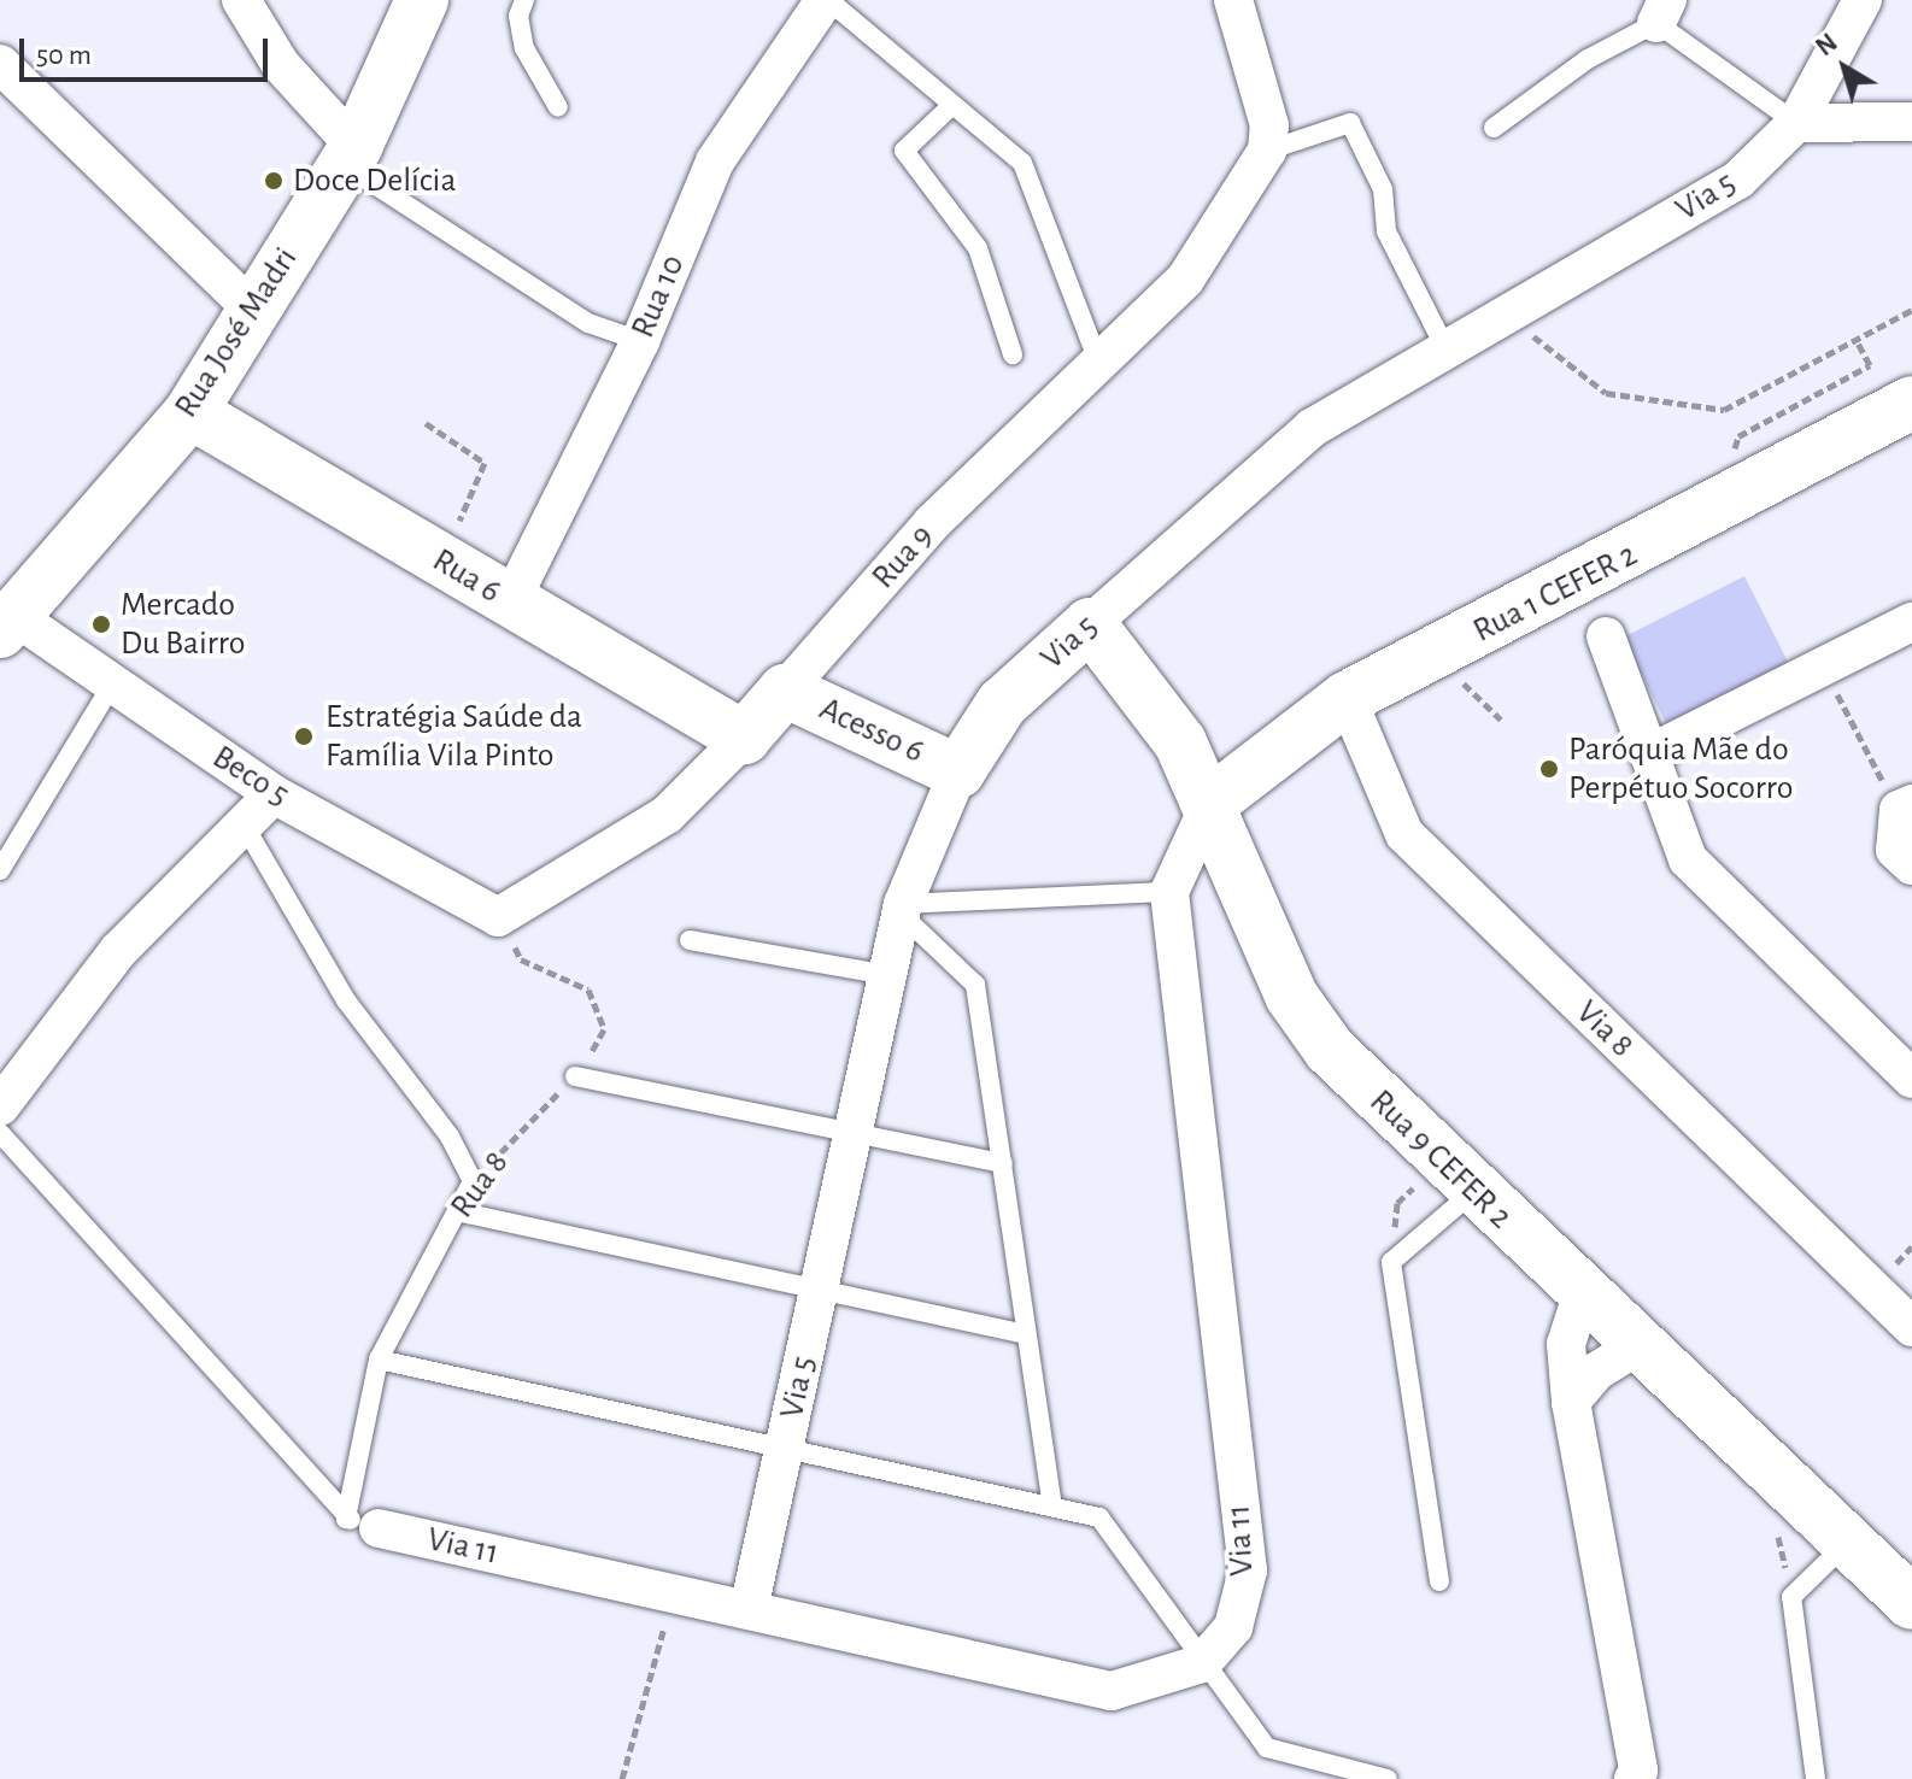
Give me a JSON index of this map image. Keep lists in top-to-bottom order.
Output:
{
  "streets": {
    "street": [
      "Via 5",
      "Rua 10",
      "Rua José Madri",
      "Rua 9",
      "Rua 6",
      "Rua 1 CEFER 2",
      "Acesso 6",
      "Beco 5",
      "Via 8",
      "Rua 9 CEFER 2",
      "Via 11"
    ],
    "lane": ["Rua 8"]
  },
  "crossings": [
    ["Via 5", "Acesso 6"],
    ["Via 5", "Rua 9 CEFER 2"],
    ["Via 5", "Via 11"],
    ["Rua 10", "Rua 6"],
    ["Rua José Madri", "Rua 6"],
    ["Rua José Madri", "Beco 5"],
    ["Rua 9", "Rua 6"],
    ["Rua 9", "Acesso 6"],
    ["Rua 9", "Beco 5"],
    ["Rua 9", "Rua 8"],
    ["Rua 1 CEFER 2", "Via 8"],
    ["Rua 1 CEFER 2", "Rua 9 CEFER 2"],
    ["Beco 5", "Rua 8"],
    ["Rua 8", "Via 11"]
  ],
  "places": [
    "Doce Delícia",
    "Mercado Du Bairro",
    "Estratégia Saúde da Família Vila Pinto",
    "Paróquia Mãe do Perpétuo Socorro"
  ],
  "scale_bar": "50 m",
  "north": "top left"
}
